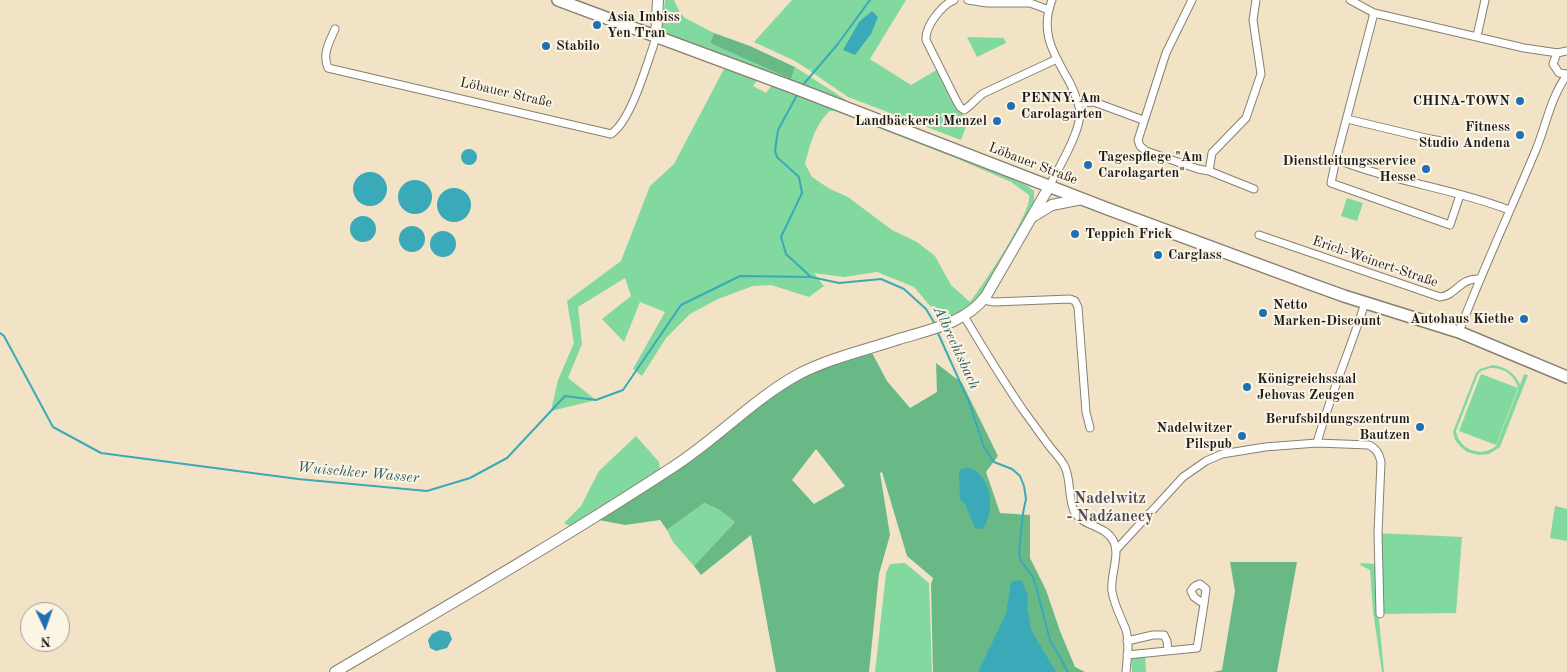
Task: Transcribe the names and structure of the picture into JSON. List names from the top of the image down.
{
  "streets": {
    "main road": ["Löbauer Straße"],
    "street": ["Erich-Weinert-Straße"]
  },
  "districts": ["Nadelwitz - Nadźanecy"],
  "water": ["Albrechtsbach", "Wuischker Wasser"],
  "places": [
    "Asia Imbiss Yen Tran",
    "Stabilo",
    "CHINA-TOWN",
    "PENNY. Am Carolagarten",
    "Landbäckerei Menzel",
    "Fitness Studio Andena",
    "Tagespflege \"Am Carolagarten\"",
    "Dienstleitungsservice Hesse",
    "Teppich Frick",
    "Carglass",
    "Netto Marken-Discount",
    "Autohaus Kiethe",
    "Königreichssaal Jehovas Zeugen",
    "Berufsbildungszentrum Bautzen",
    "Nadelwitzer Pilspub"
  ],
  "north": "bottom"
}
